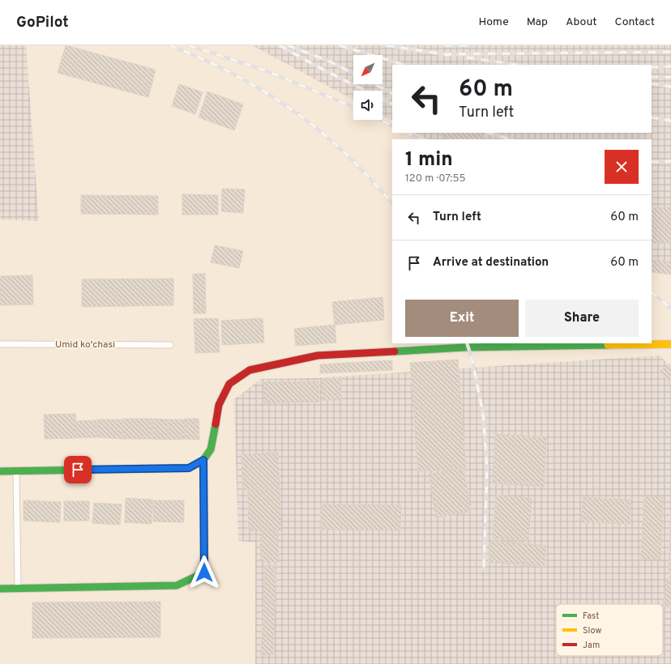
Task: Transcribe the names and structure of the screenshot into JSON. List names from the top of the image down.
{
  "streets": {
    "lane": ["Umid ko'chasi"]
  },
  "legend": ["Fast", "Slow", "Jam"],
  "north": "bottom left",
  "page": {
    "header": "GoPilot",
    "nav": [
      "Home",
      "Map",
      "About",
      "Contact"
    ],
    "turn": ["60 m", "Turn left"],
    "heading": ["1 min", "120 m · 07:55"],
    "list": [
      {
        "name": "Turn left",
        "value": "60 m"
      },
      {
        "name": "Arrive at destination",
        "value": "60 m"
      }
    ],
    "buttons": ["Exit", "Share"]
  }
}
